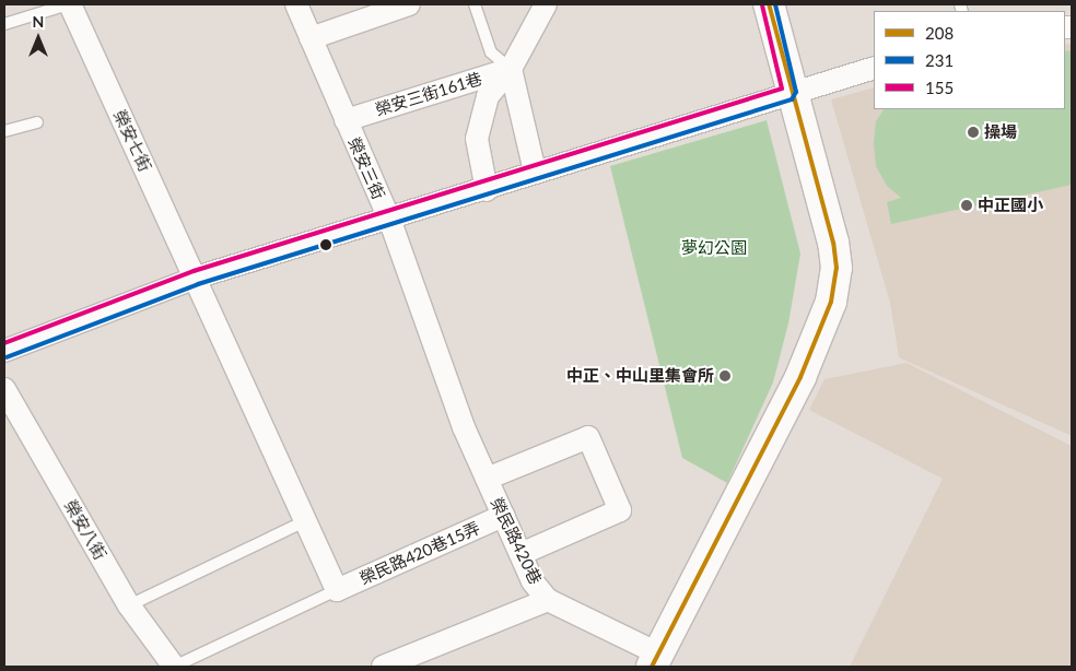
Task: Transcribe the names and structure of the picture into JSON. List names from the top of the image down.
{
  "streets": {
    "street": [
      "榮安三街161巷",
      "榮安七街",
      "榮安三街",
      "榮安八街",
      "榮民路420巷",
      "榮民路420巷15弄"
    ]
  },
  "crossings": [
    ["榮安三街161巷", "榮安三街"],
    ["榮安七街", "榮民路420巷15弄"],
    ["榮安三街", "榮民路420巷"],
    ["榮民路420巷", "榮民路420巷15弄"]
  ],
  "parks": ["夢幻公園"],
  "places": ["操場", "中正國小", "中正、中山里集會所"],
  "lines": ["transit line 208", "transit line 231", "transit line 155"],
  "legend": ["208", "231", "155"],
  "north": "top"
}
